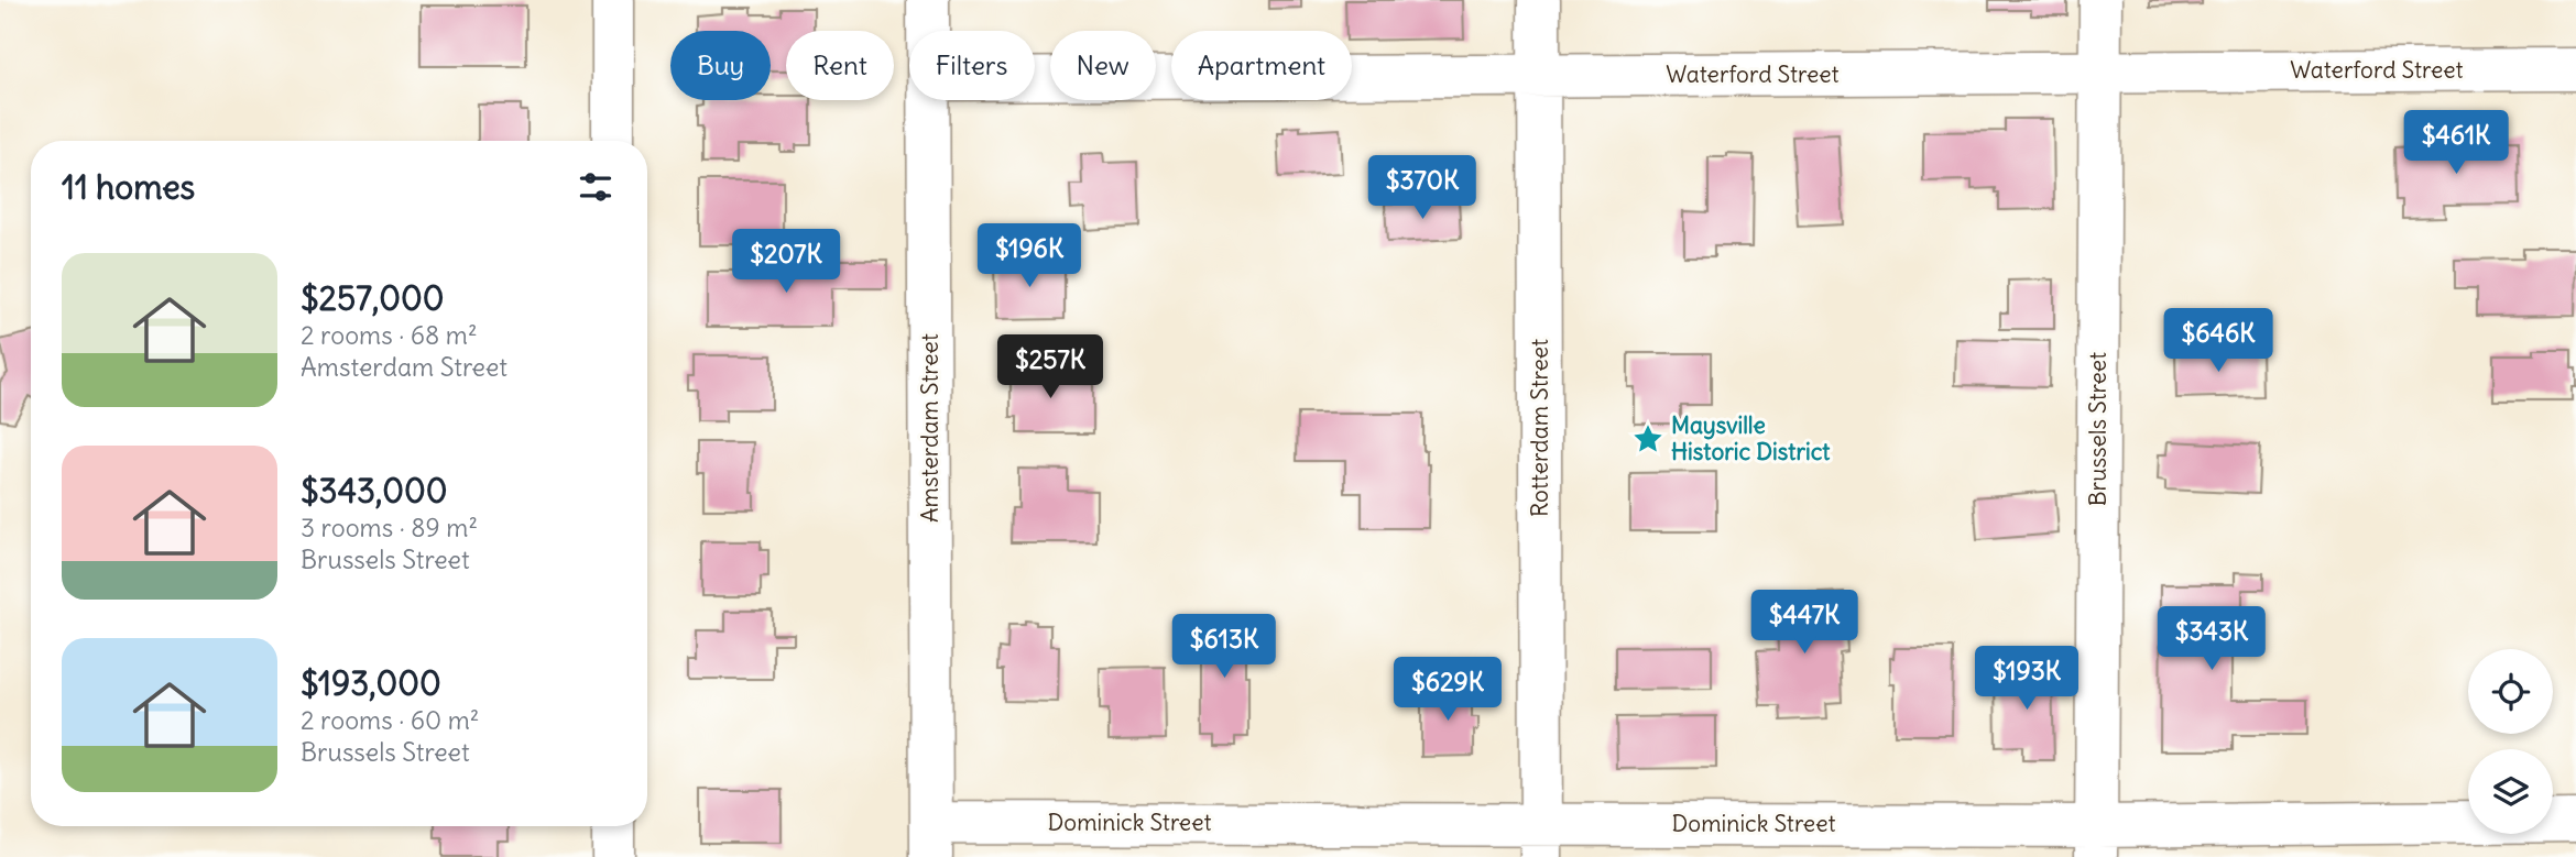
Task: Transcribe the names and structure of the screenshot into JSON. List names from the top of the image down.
{
  "streets": {
    "street": [
      "Waterford Street",
      "Amsterdam Street",
      "Rotterdam Street",
      "Brussels Street",
      "Dominick Street"
    ]
  },
  "crossings": [
    ["Waterford Street", "Rotterdam Street"],
    ["Waterford Street", "Brussels Street"],
    ["Amsterdam Street", "Dominick Street"],
    ["Rotterdam Street", "Dominick Street"],
    ["Brussels Street", "Dominick Street"]
  ],
  "places": {
    "place": ["Maysville Historic District"]
  },
  "page": {
    "chip": [
      "Buy",
      "Rent",
      "Filters",
      "New",
      "Apartment"
    ],
    "price": [
      "$461K",
      "$370K",
      "$196K",
      "$207K",
      "$646K",
      "$257K",
      "$447K",
      "$343K",
      "$613K",
      "$193K",
      "$629K"
    ],
    "heading": "11 homes",
    "list": [
      {
        "name": "$257,000",
        "note": "2 rooms · 68 m² · Amsterdam Street"
      },
      {
        "name": "$343,000",
        "note": "3 rooms · 89 m² · Brussels Street"
      },
      {
        "name": "$193,000",
        "note": "2 rooms · 60 m² · Brussels Street"
      }
    ]
  }
}
